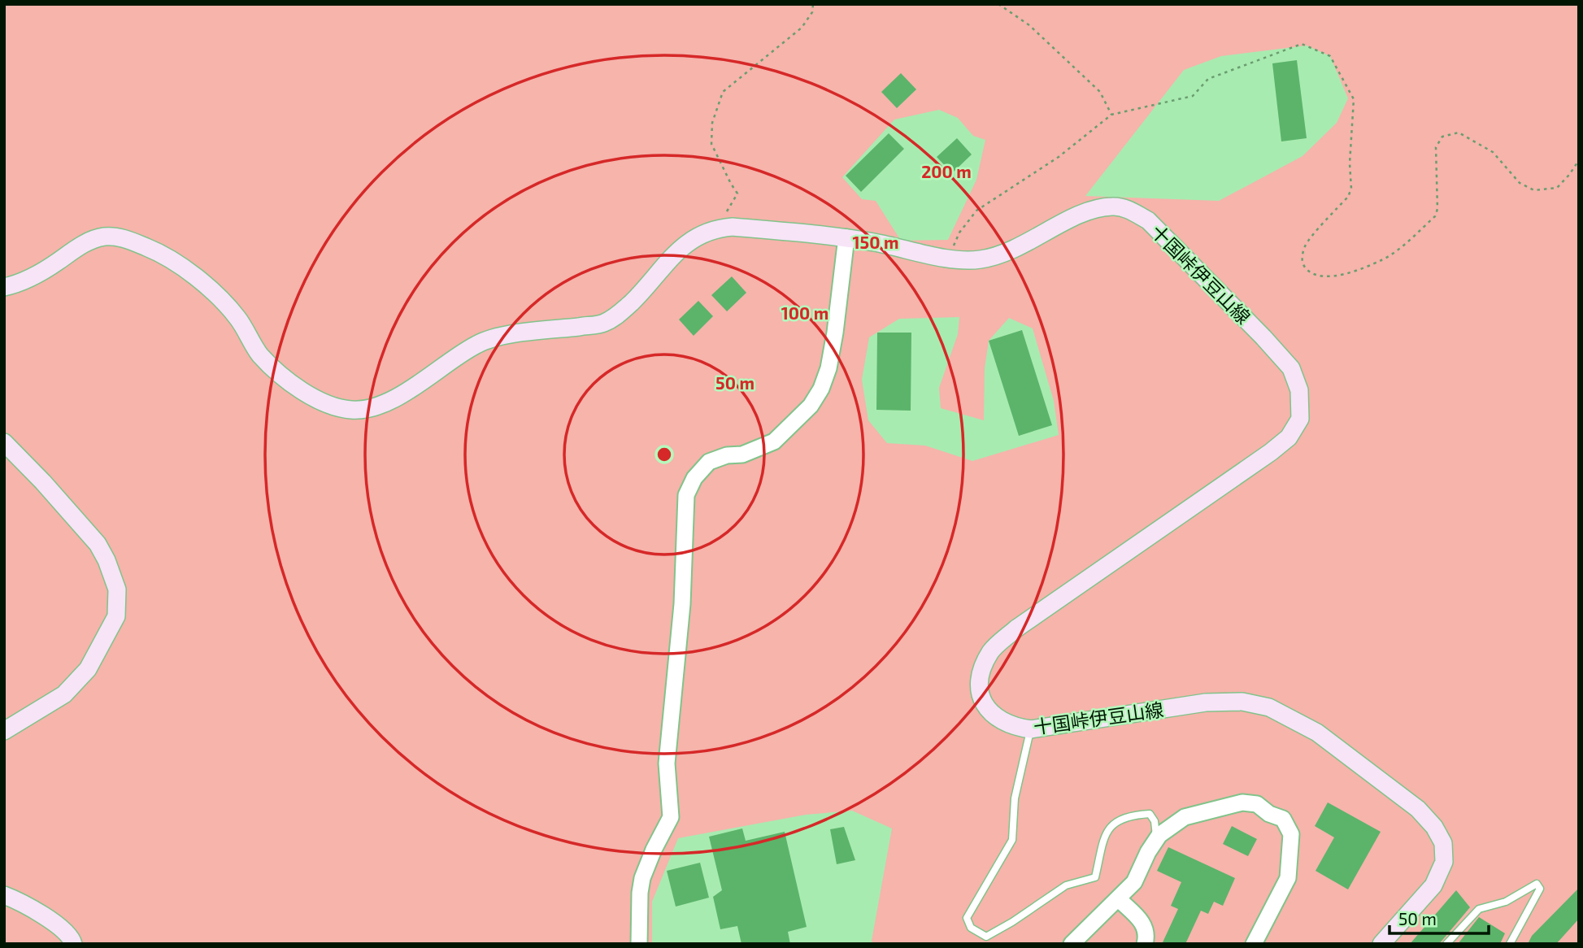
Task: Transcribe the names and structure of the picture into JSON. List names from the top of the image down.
{
  "streets": {
    "main road": ["十国峠伊豆山線"]
  },
  "scale_bar": "50 m",
  "rings": [
    "200 m",
    "150 m",
    "100 m",
    "50 m"
  ]
}
